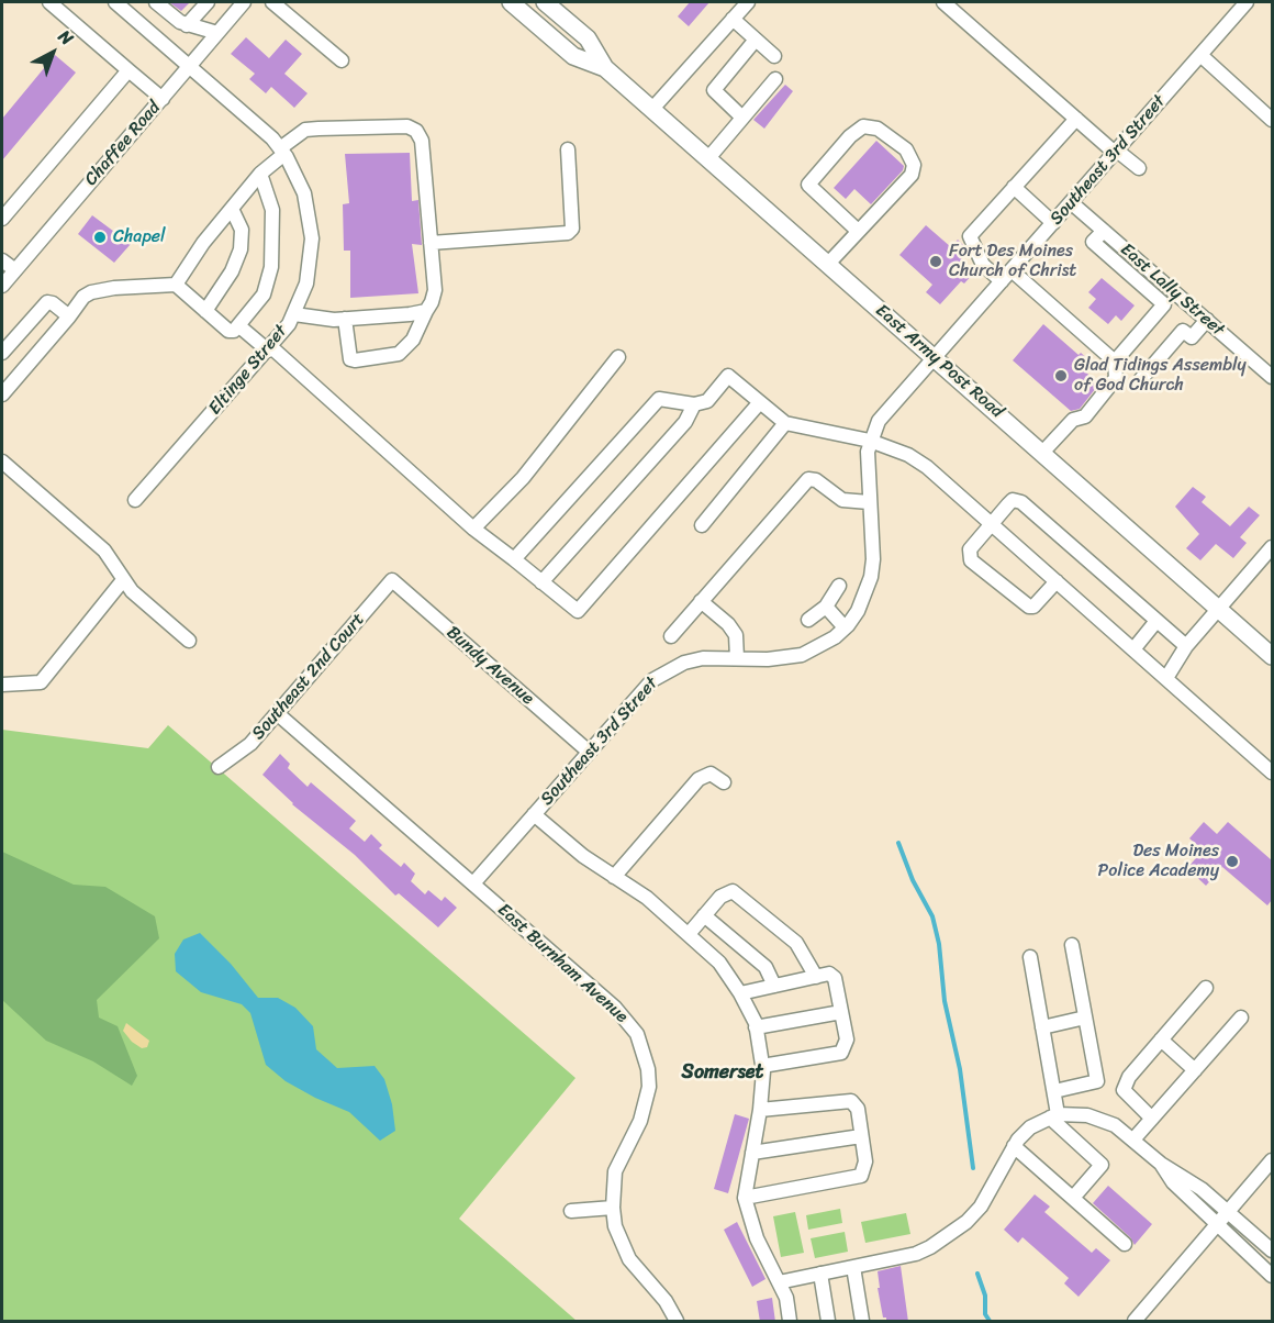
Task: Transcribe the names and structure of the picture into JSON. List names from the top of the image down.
{
  "streets": {
    "main road": ["East Army Post Road"],
    "street": [
      "Chaffee Road",
      "Southeast 3rd Street",
      "East Lally Street",
      "Eltinge Street",
      "Bundy Avenue",
      "Southeast 2nd Court",
      "East Burnham Avenue"
    ]
  },
  "crossings": [
    ["Chaffee Road", "Eltinge Street"],
    ["Southeast 3rd Street", "East Lally Street"],
    ["Southeast 3rd Street", "East Army Post Road"],
    ["Southeast 3rd Street", "Bundy Avenue"],
    ["Southeast 3rd Street", "East Burnham Avenue"],
    ["Bundy Avenue", "Southeast 2nd Court"],
    ["Southeast 2nd Court", "East Burnham Avenue"]
  ],
  "districts": ["Somerset"],
  "places": [
    "Chapel",
    "Fort Des Moines Church of Christ",
    "Glad Tidings Assembly of God Church",
    "Des Moines Police Academy"
  ],
  "north": "top right"
}
